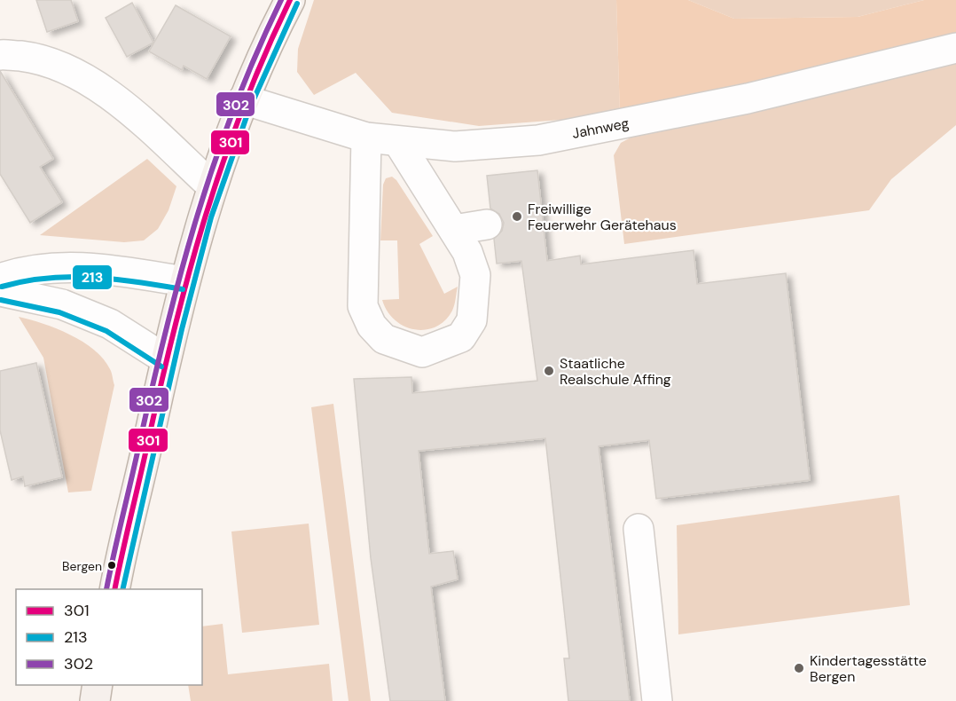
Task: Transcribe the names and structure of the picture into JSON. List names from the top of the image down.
{
  "streets": {
    "street": ["Jahnweg"]
  },
  "places": [
    "Freiwillige Feuerwehr Gerätehaus",
    "Staatliche Realschule Affing",
    "Bergen",
    "Kindertagesstätte Bergen"
  ],
  "lines": ["transit line 301", "transit line 302", "transit line 213"],
  "legend": ["301", "213", "302"]
}
